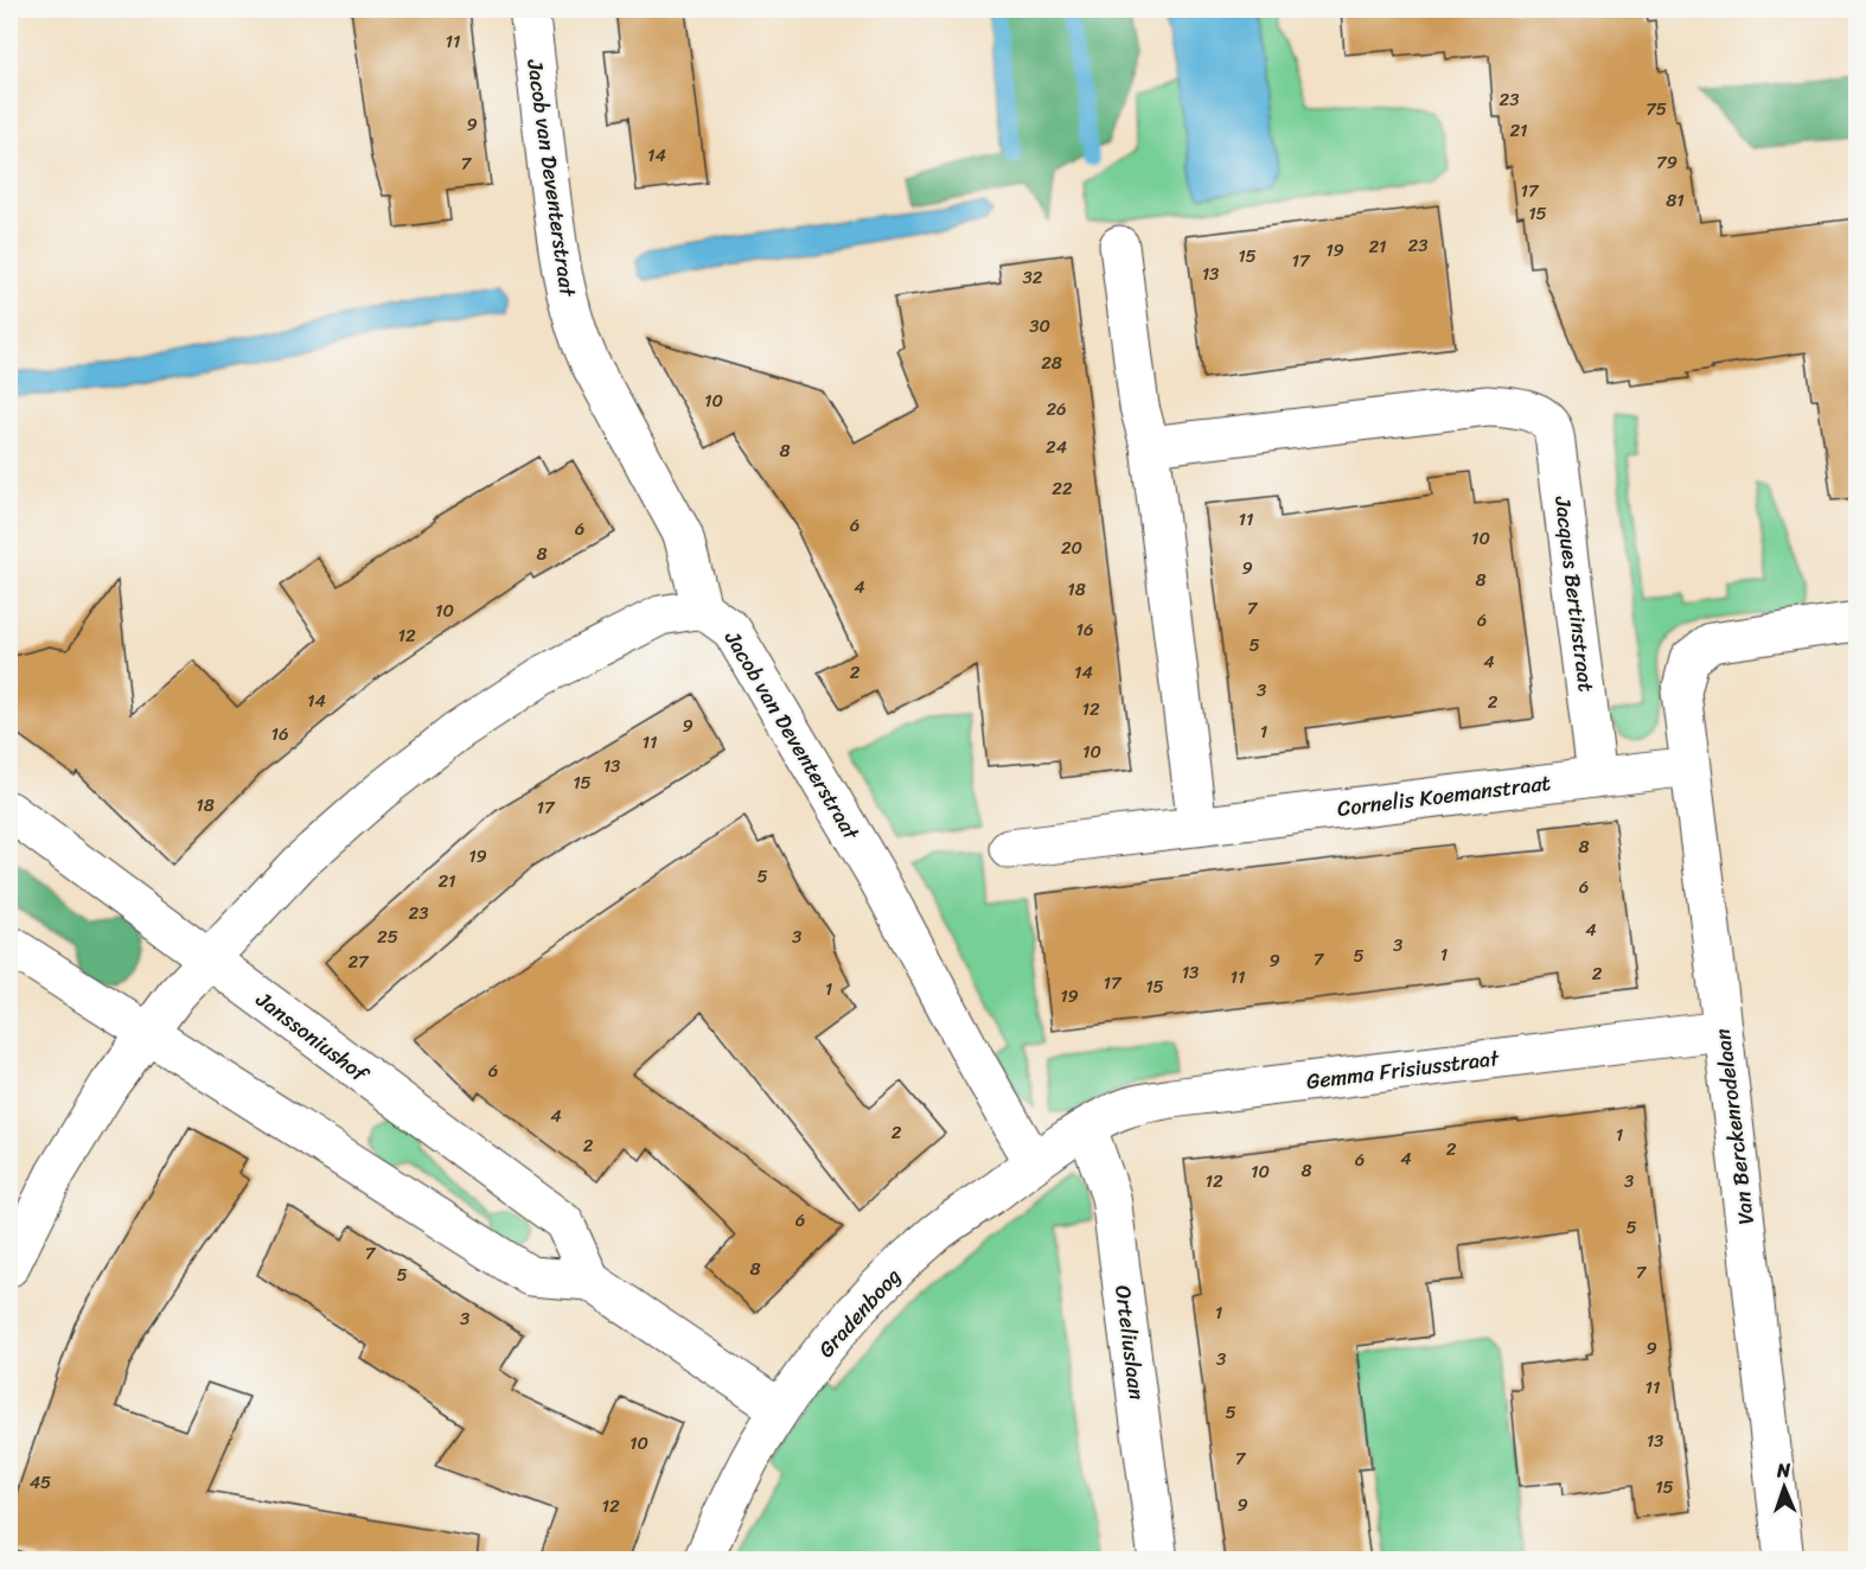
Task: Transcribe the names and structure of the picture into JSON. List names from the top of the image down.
{
  "streets": {
    "street": [
      "Jacob van Deventerstraat",
      "Jacques Bertinstraat",
      "Cornelis Koemanstraat",
      "Janssoniushof",
      "Gemma Frisiusstraat",
      "Van Berckenrodelaan",
      "Gradenboog",
      "Orteliuslaan"
    ]
  },
  "crossings": [
    ["Jacob van Deventerstraat", "Gradenboog"],
    ["Jacques Bertinstraat", "Cornelis Koemanstraat"],
    ["Cornelis Koemanstraat", "Van Berckenrodelaan"],
    ["Gemma Frisiusstraat", "Van Berckenrodelaan"],
    ["Gemma Frisiusstraat", "Gradenboog"],
    ["Gemma Frisiusstraat", "Orteliuslaan"],
    ["Gradenboog", "Orteliuslaan"]
  ],
  "house_numbers": [
    "11",
    "23",
    "75",
    "9",
    "21",
    "14",
    "79",
    "7",
    "17",
    "81",
    "15",
    "23",
    "21",
    "19",
    "15",
    "17",
    "13",
    "32",
    "30",
    "28",
    "10",
    "26",
    "24",
    "8",
    "22",
    "11",
    "6",
    "6",
    "10",
    "20",
    "8",
    "9",
    "8",
    "4",
    "18",
    "7",
    "10",
    "6",
    "16",
    "12",
    "5",
    "4",
    "2",
    "14",
    "3",
    "14",
    "2",
    "12",
    "9",
    "1",
    "16",
    "11",
    "10",
    "13",
    "15",
    "18",
    "17",
    "8",
    "19",
    "5",
    "21",
    "6",
    "23",
    "4",
    "25",
    "3",
    "3",
    "1",
    "5",
    "7",
    "9",
    "27",
    "13",
    "2",
    "11",
    "17",
    "15",
    "1",
    "19",
    "6",
    "4",
    "2",
    "1",
    "2",
    "2",
    "4",
    "6",
    "8",
    "10",
    "12",
    "3",
    "6",
    "5",
    "7",
    "8",
    "7",
    "5",
    "1",
    "3",
    "9",
    "3",
    "11",
    "5",
    "13",
    "10",
    "7",
    "45",
    "15",
    "9",
    "12"
  ],
  "north": "top"
}
